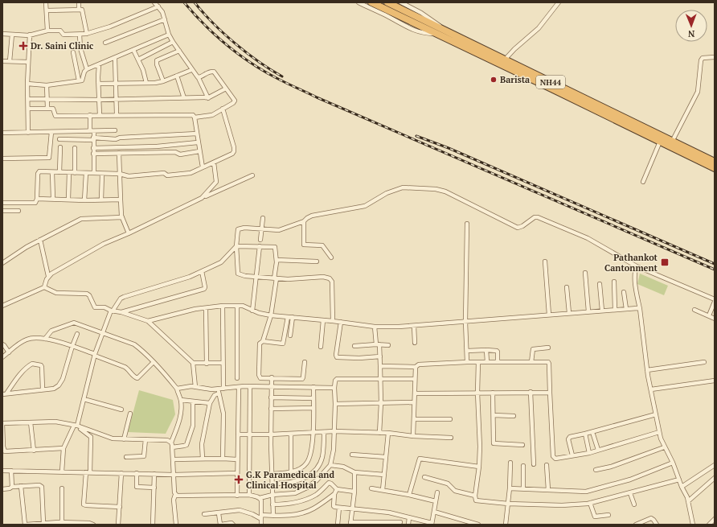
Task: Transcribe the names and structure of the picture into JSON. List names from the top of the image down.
{
  "streets": {
    "highway": ["NH44"]
  },
  "places": {
    "health": ["Dr. Saini Clinic", "G.K Paramedical and Clinical Hospital"],
    "other": ["Barista"],
    "transit": ["Pathankot Cantonment"]
  },
  "north": "bottom"
}
